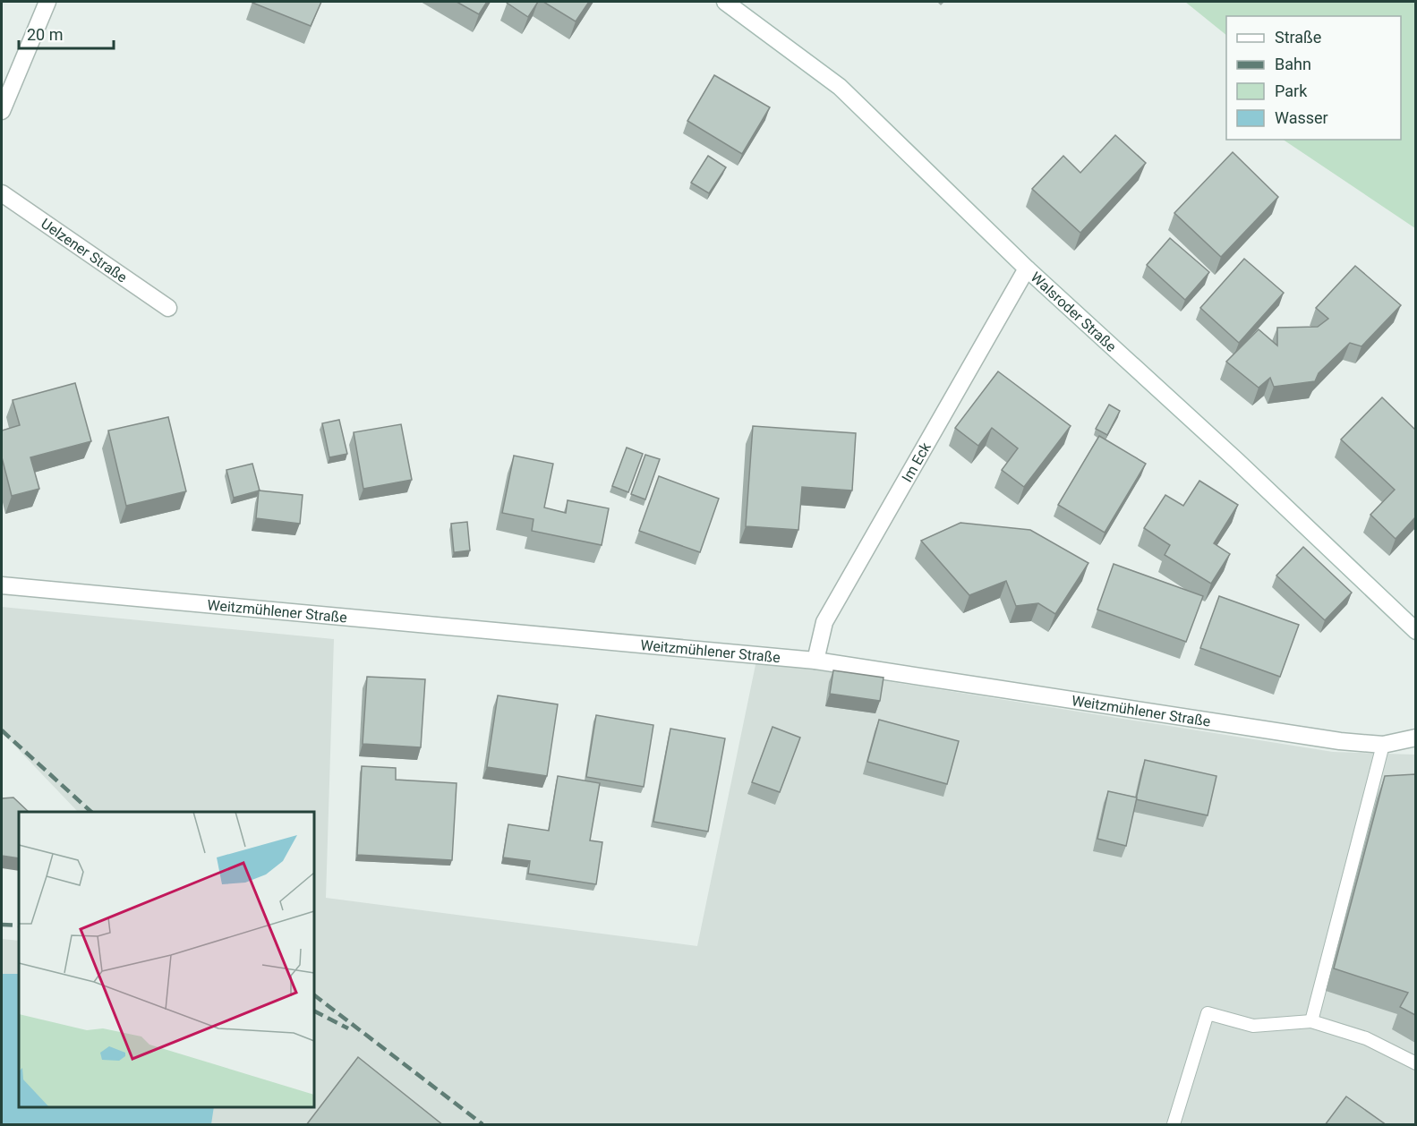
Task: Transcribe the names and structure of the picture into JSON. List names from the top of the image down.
{
  "streets": {
    "street": [
      "Uelzener Straße",
      "Walsroder Straße",
      "Im Eck",
      "Weitzmühlener Straße"
    ]
  },
  "crossings": [
    ["Walsroder Straße", "Im Eck"],
    ["Im Eck", "Weitzmühlener Straße"]
  ],
  "legend": [
    "Straße",
    "Bahn",
    "Park",
    "Wasser"
  ],
  "scale_bar": "20 m"
}
